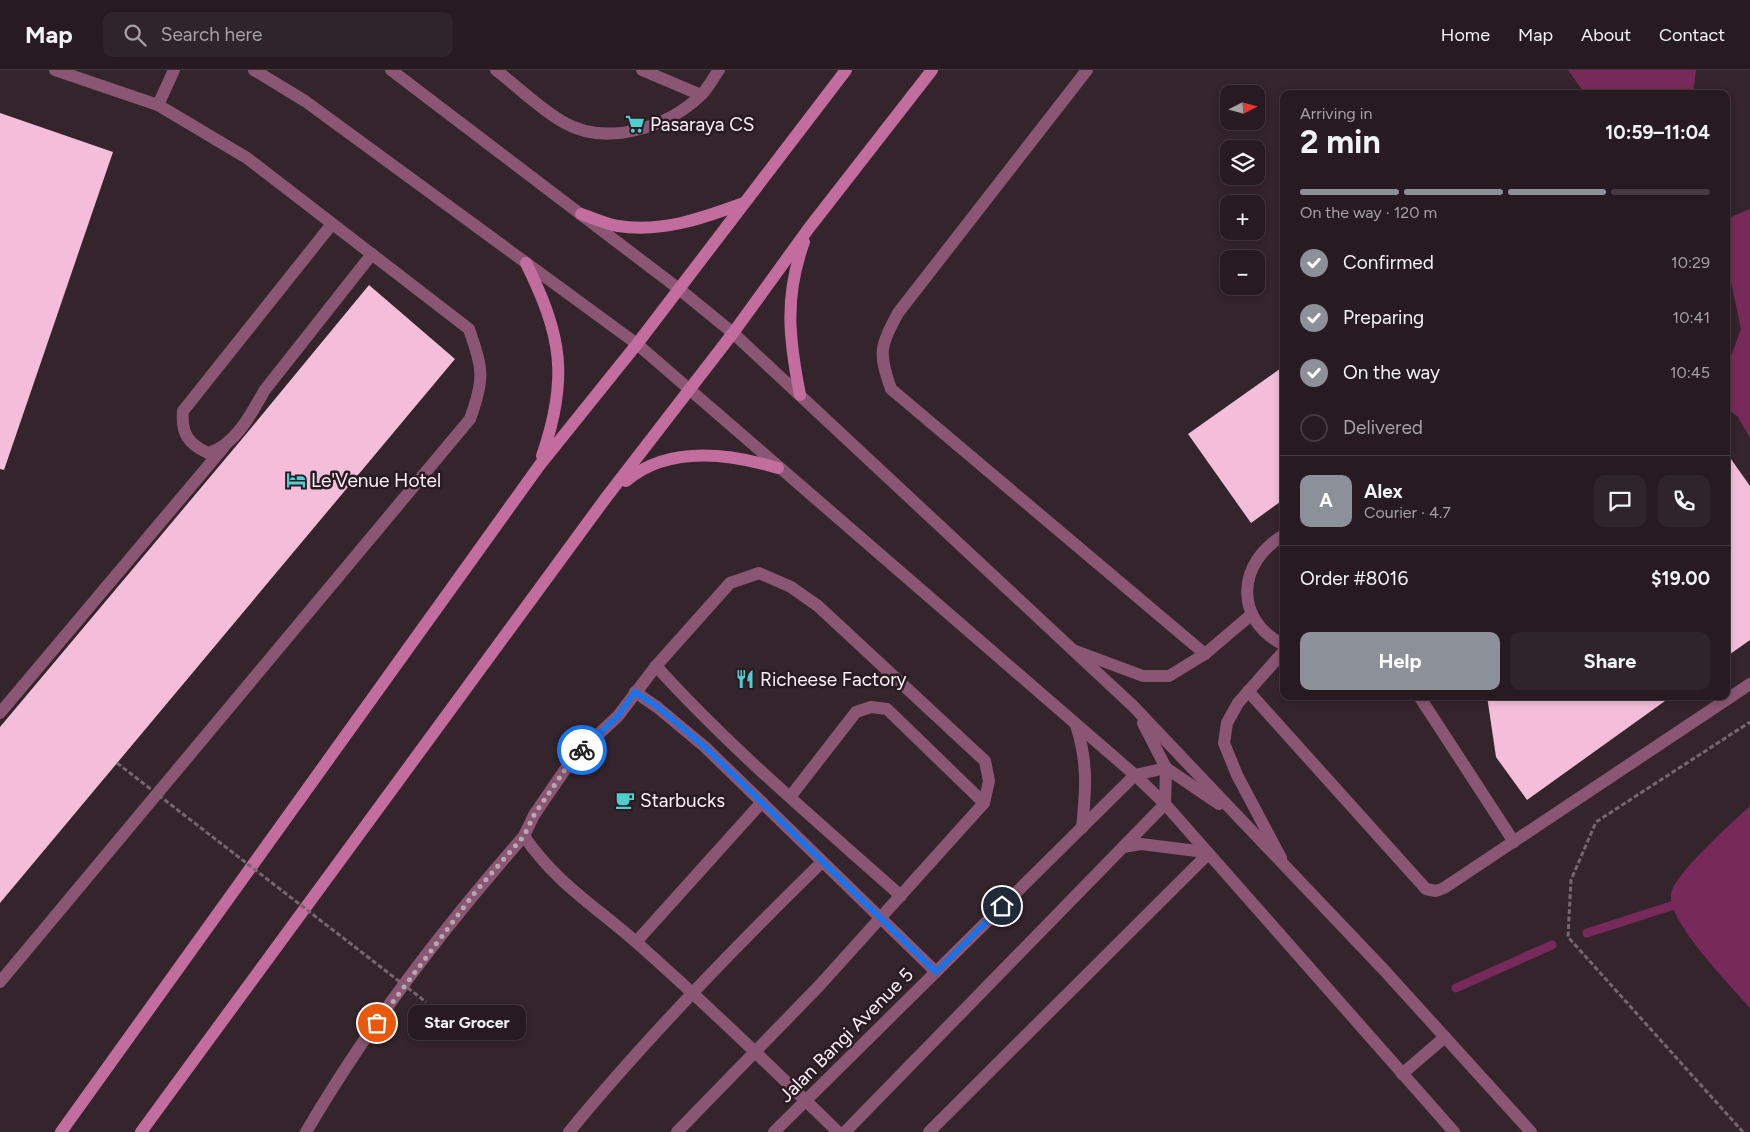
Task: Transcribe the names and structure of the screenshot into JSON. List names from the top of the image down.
{
  "streets": {
    "street": ["Jalan Bangi Avenue 5"]
  },
  "places": {
    "supermarket": ["Pasaraya CS"],
    "hotel": ["Le'Venue Hotel"],
    "restaurant": ["Richeese Factory"],
    "cafe": ["Starbucks"],
    "other": ["Star Grocer"]
  },
  "north": "right",
  "page": {
    "header": "Map",
    "search": "Search here",
    "nav": [
      "Home",
      "Map",
      "About",
      "Contact"
    ],
    "map_buttons": ["+", "−"],
    "heading": ["2 min", "Arriving in", "10:59–11:04"],
    "panel": [
      "Alex",
      "Courier · 4.7",
      "Order #8016",
      "$19.00"
    ],
    "bar": "On the way · 120 m",
    "list": [
      ["Confirmed", "10:29"],
      ["Preparing", "10:41"],
      ["On the way", "10:45"],
      "Delivered"
    ],
    "round": "A",
    "buttons": ["Help", "Share"],
    "bubble": "Star Grocer"
  }
}
